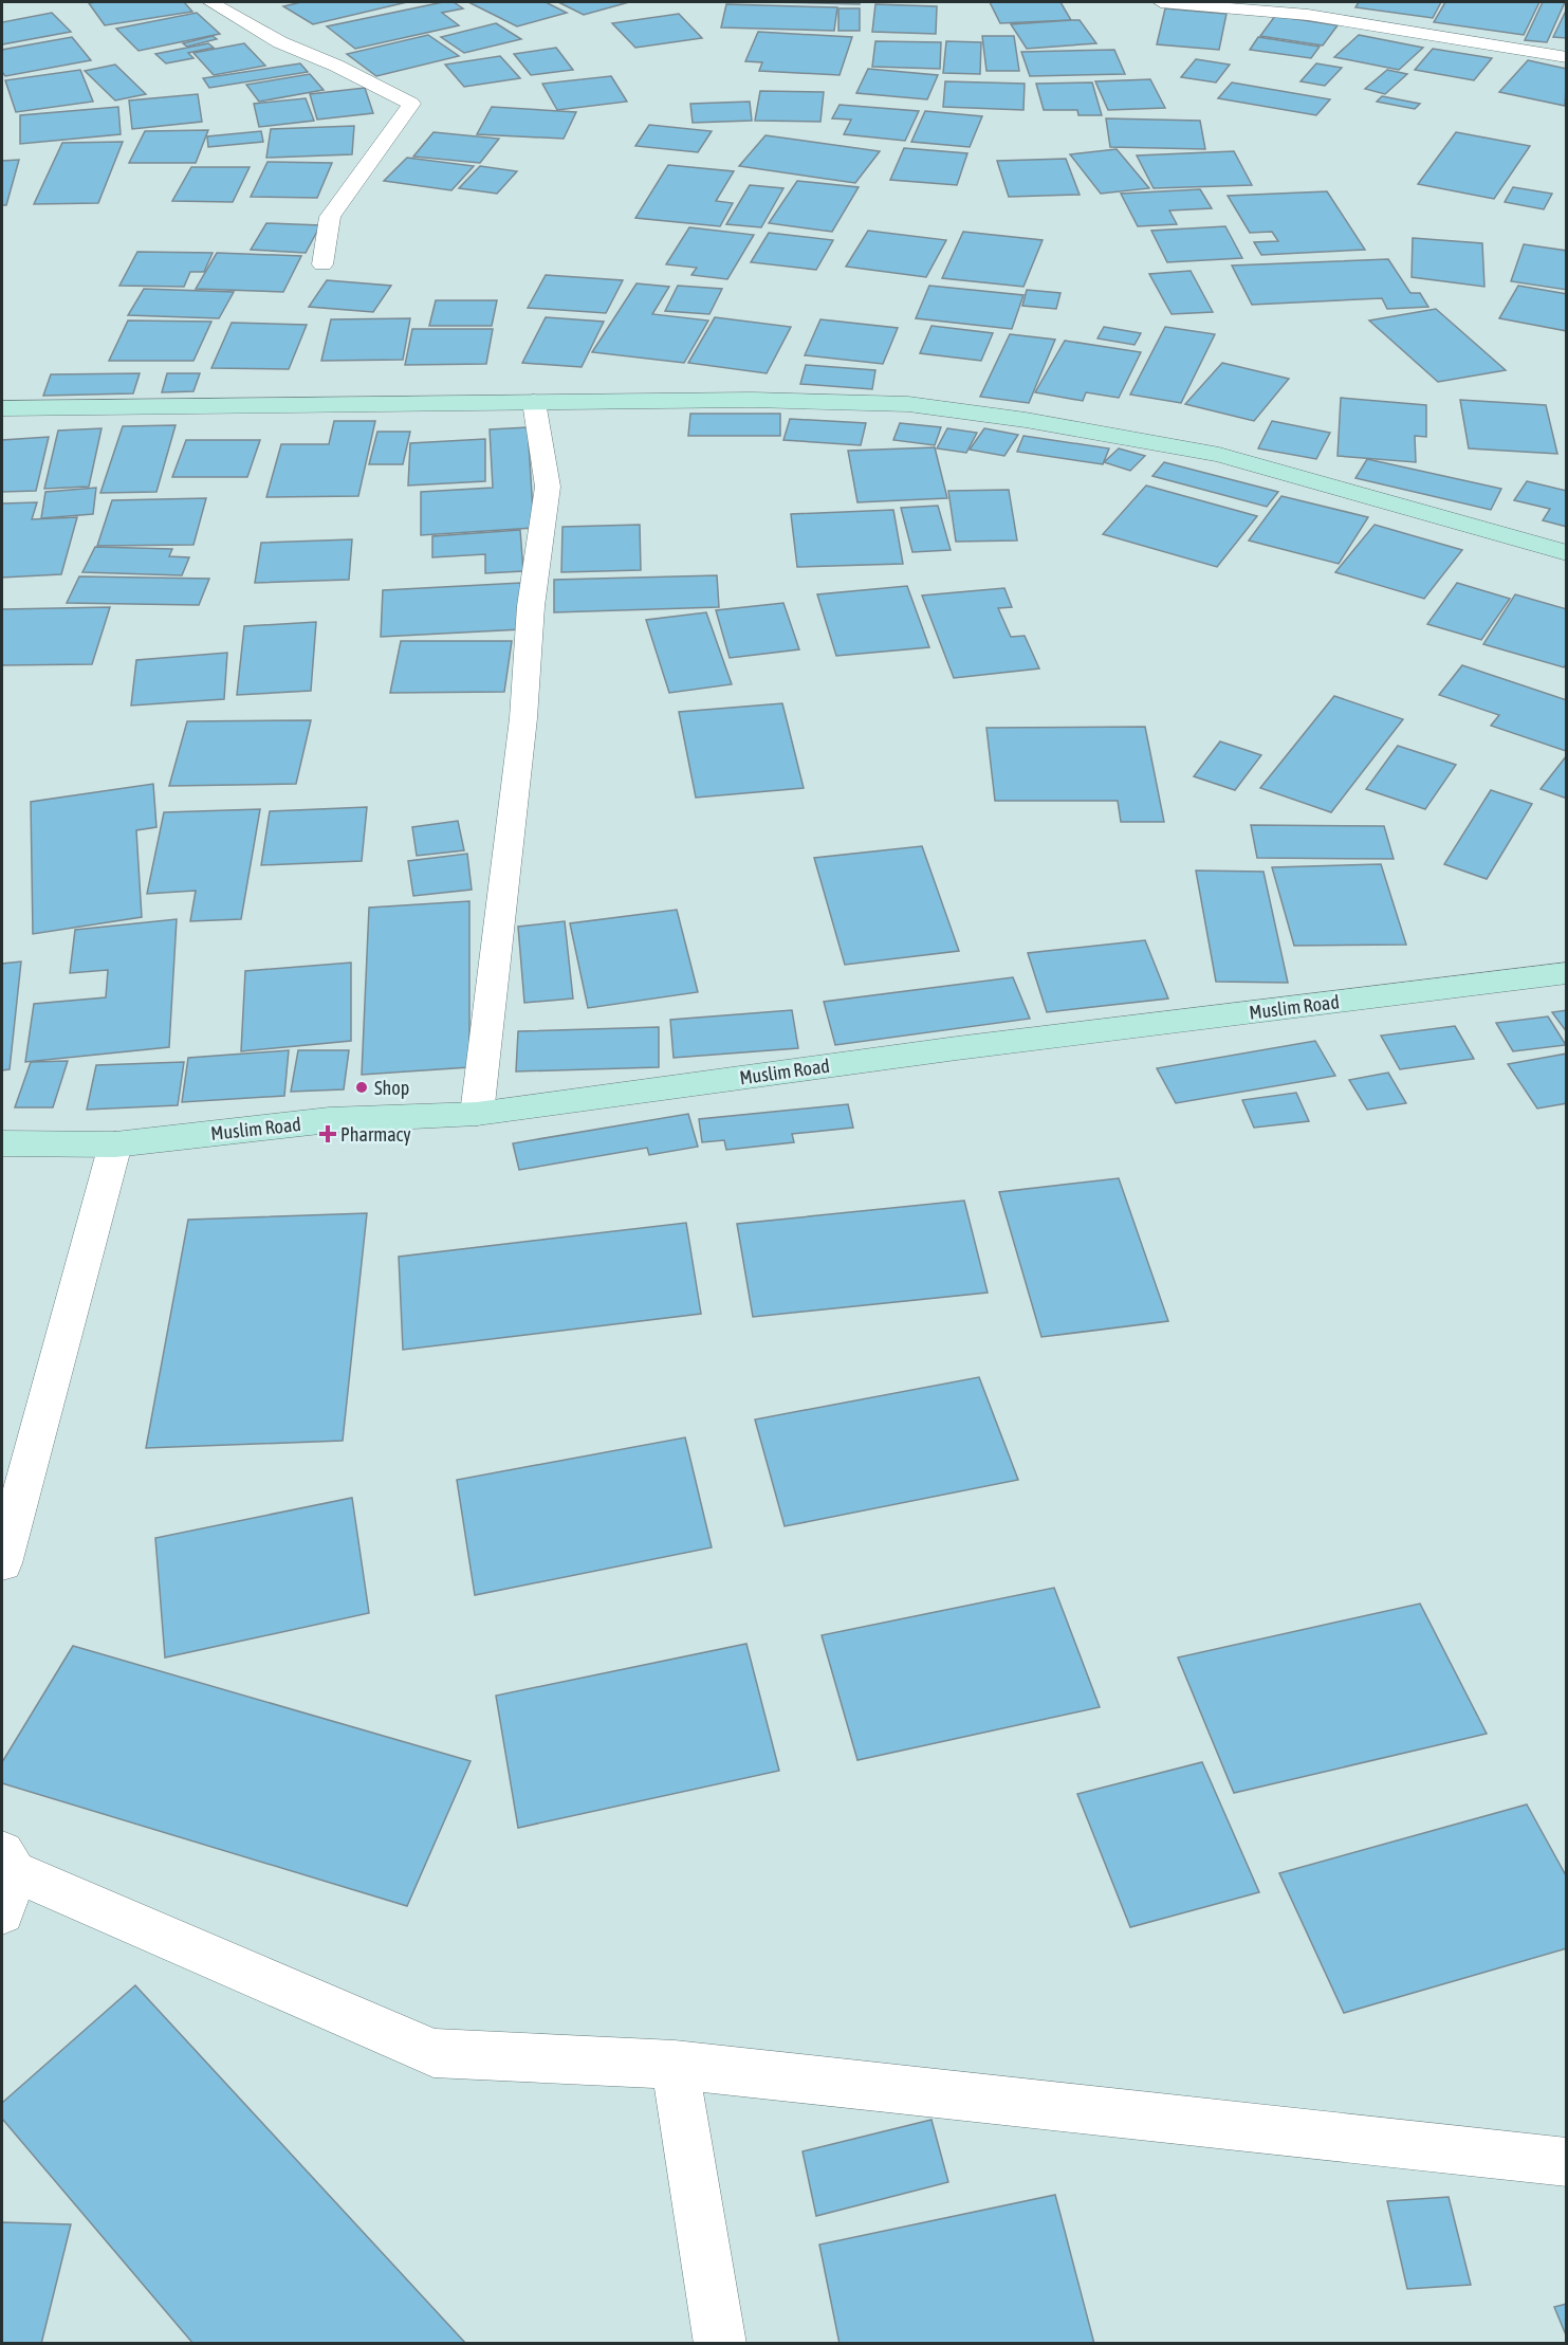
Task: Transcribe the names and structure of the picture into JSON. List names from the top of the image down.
{
  "streets": {
    "street": ["Muslim Road"]
  },
  "places": {
    "other": ["Shop"],
    "health": ["Pharmacy"]
  }
}
